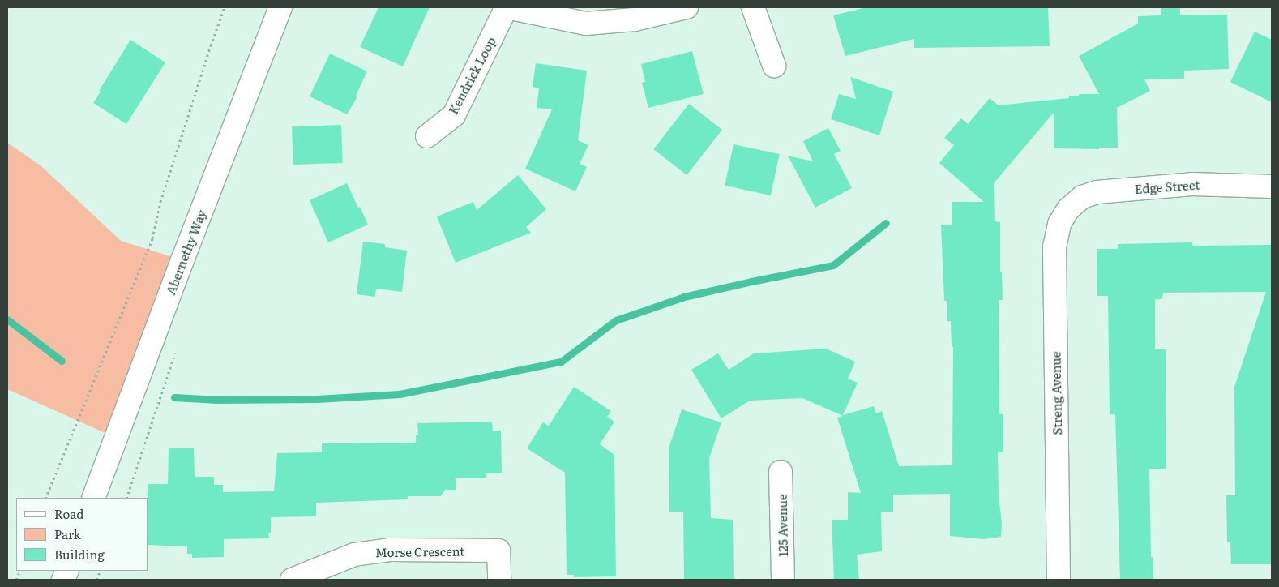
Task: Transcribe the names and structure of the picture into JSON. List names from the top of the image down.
{
  "streets": {
    "street": [
      "Kendrick Loop",
      "Edge Street",
      "Abernethy Way",
      "Streng Avenue",
      "125 Avenue",
      "Morse Crescent"
    ]
  },
  "crossings": [
    ["Edge Street", "Streng Avenue"]
  ],
  "legend": ["Road", "Park", "Building"]
}
